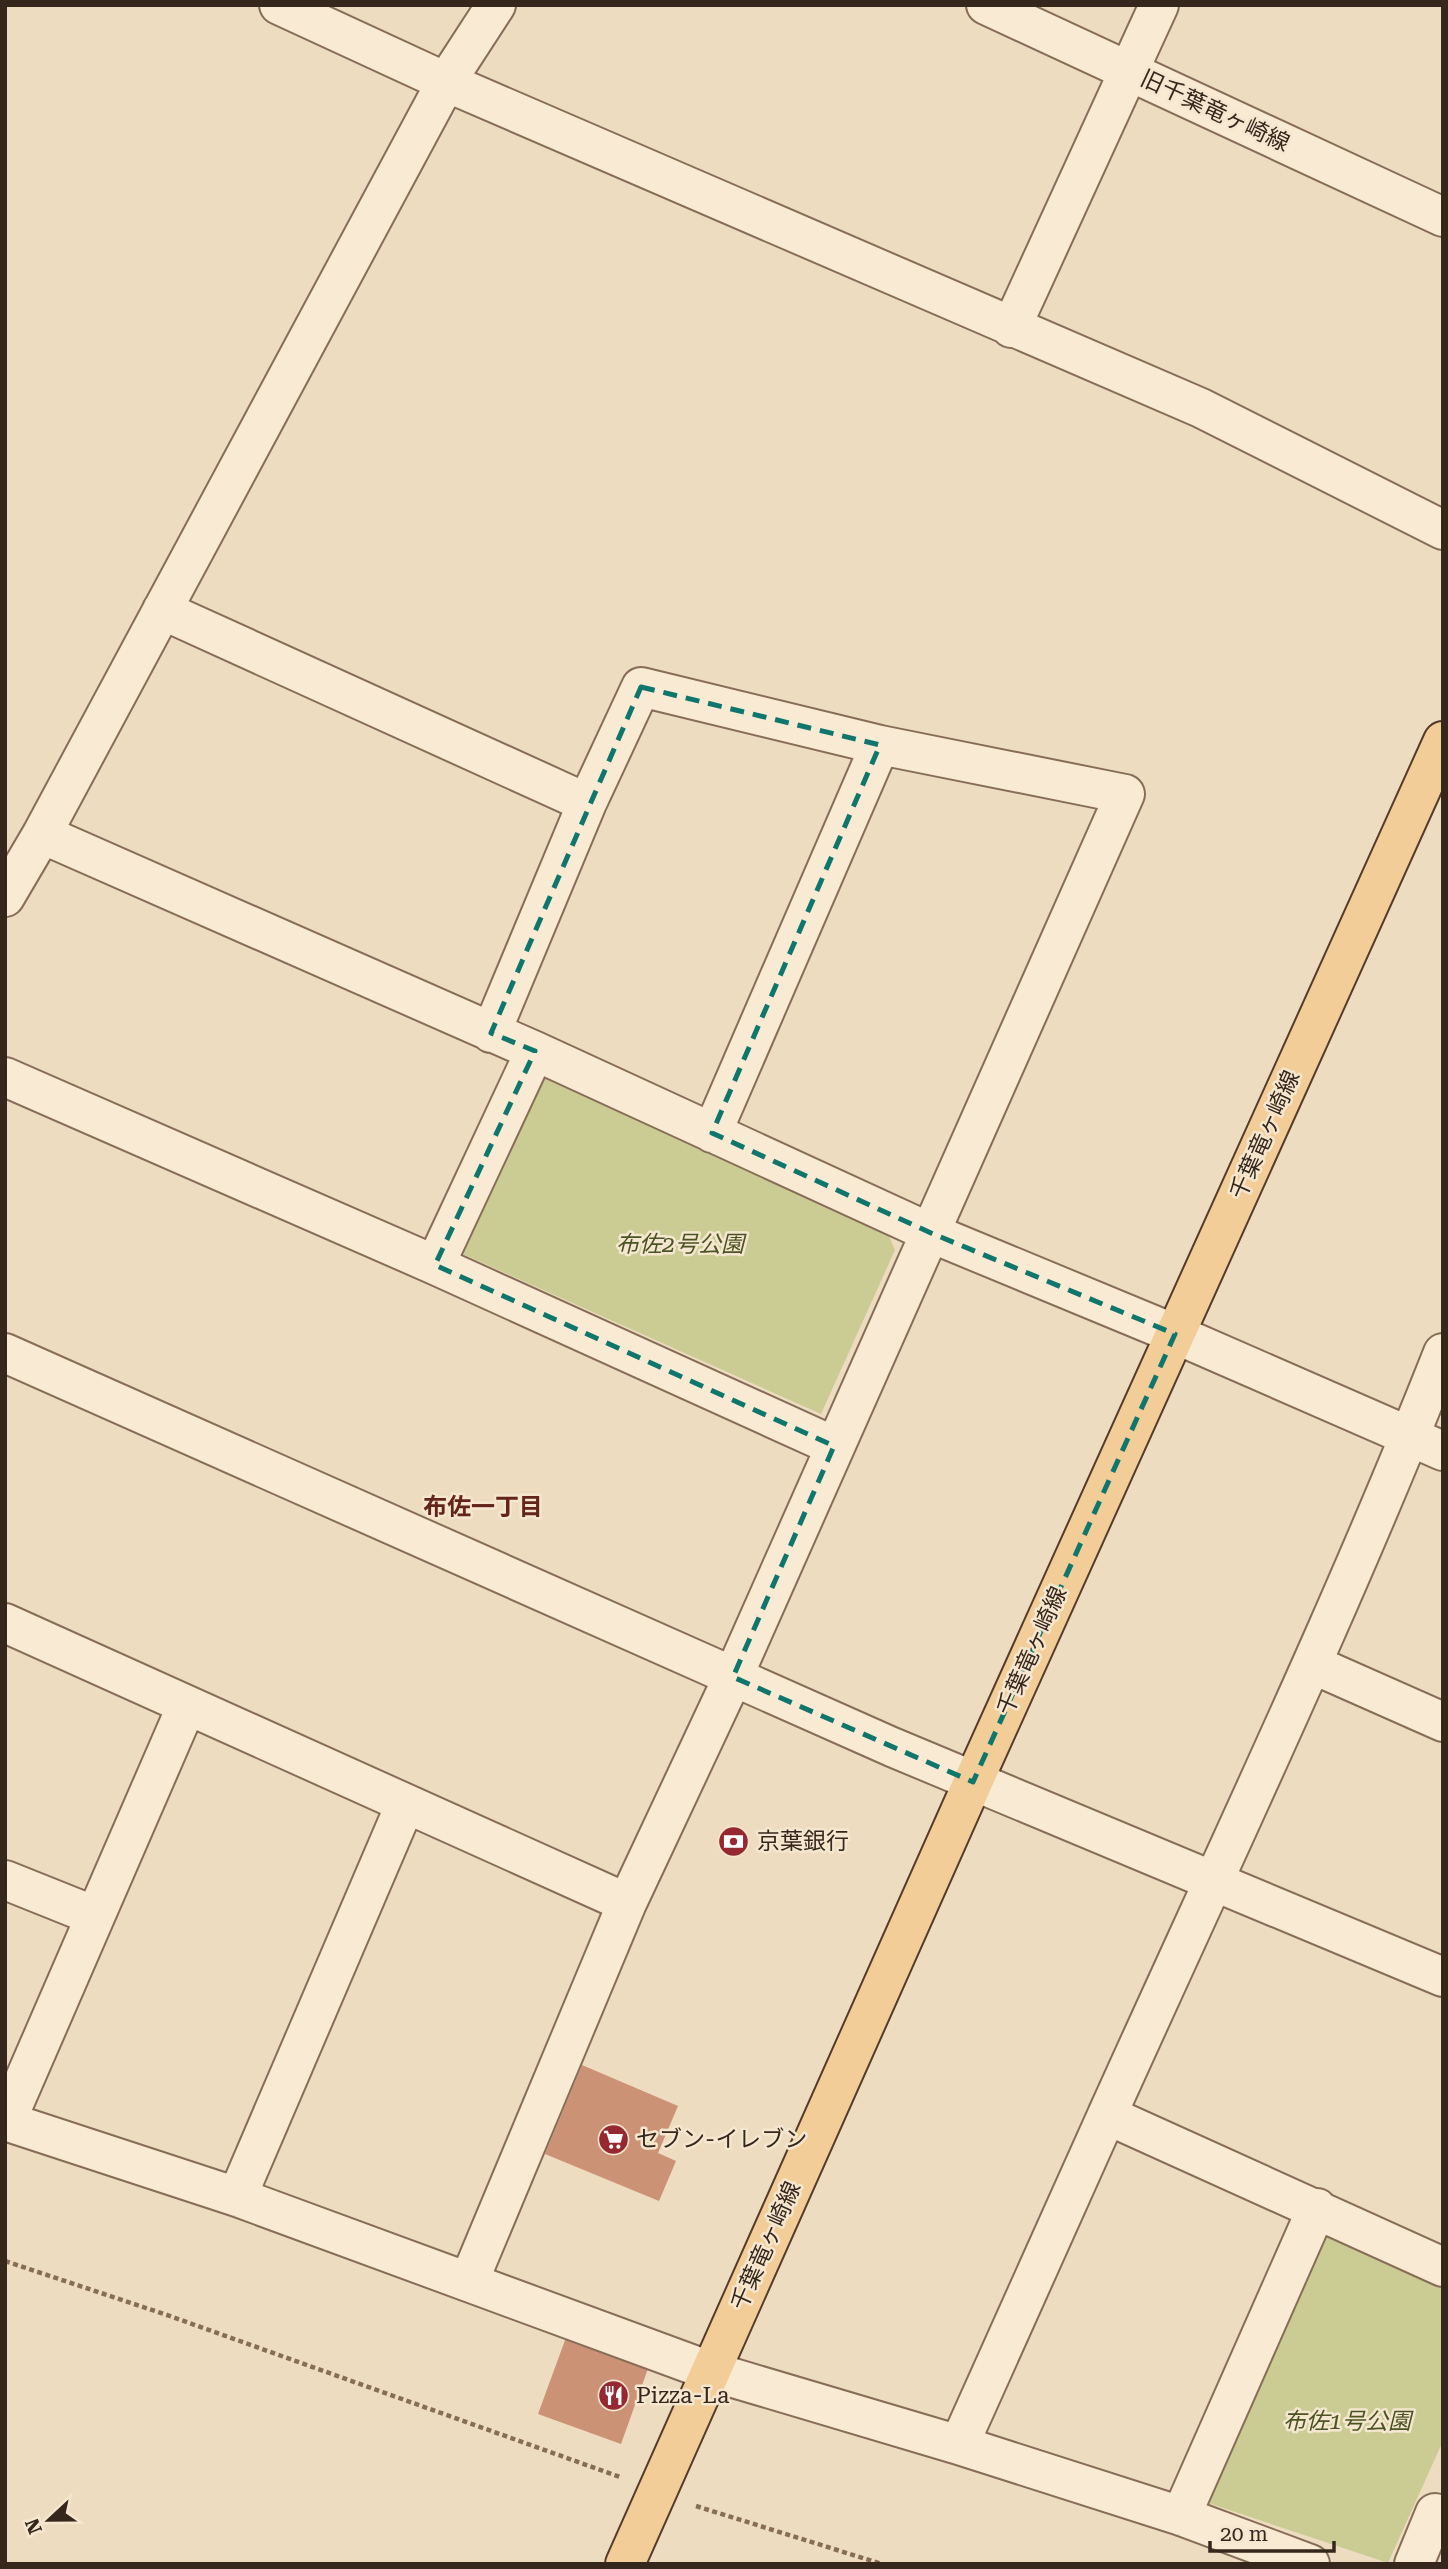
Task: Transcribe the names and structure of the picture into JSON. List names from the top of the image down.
{
  "streets": {
    "main road": ["千葉竜ヶ崎線"],
    "street": ["旧千葉竜ヶ崎線"]
  },
  "districts": ["布佐一丁目"],
  "parks": ["布佐2号公園", "布佐1号公園"],
  "places": {
    "bank": ["京葉銀行"],
    "supermarket": ["セブン-イレブン"],
    "restaurant": ["Pizza-La"]
  },
  "scale_bar": "20 m",
  "north": "left"
}
